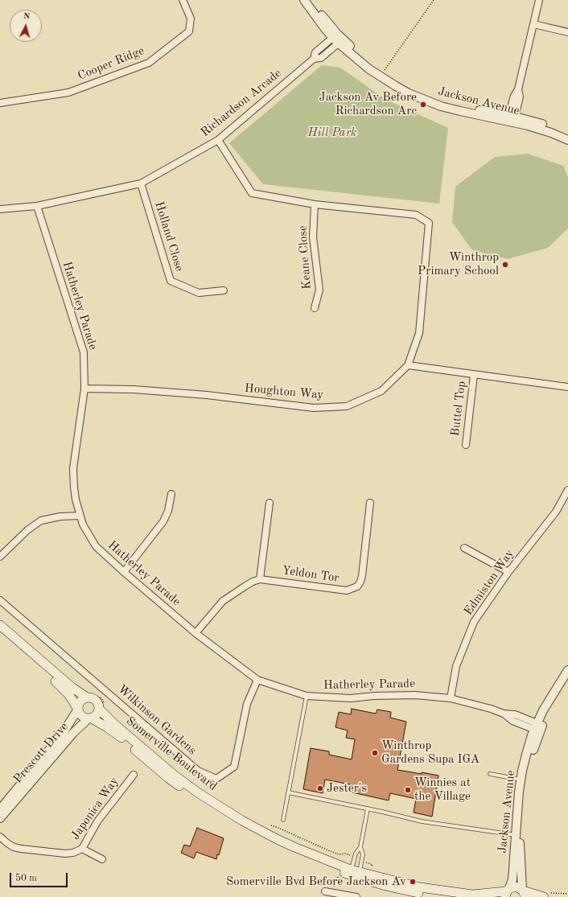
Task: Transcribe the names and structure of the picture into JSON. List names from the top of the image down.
{
  "streets": {
    "main road": ["Somerville Boulevard"],
    "street": [
      "Cooper Ridge",
      "Jackson Avenue",
      "Richardson Arcade",
      "Holland Close",
      "Keane Close",
      "Hatherley Parade",
      "Houghton Way",
      "Buttel Top",
      "Yeldon Tor",
      "Edmiston Way",
      "Wilkinson Gardens",
      "Prescott Drive",
      "Japonica Way"
    ]
  },
  "crossings": [
    ["Jackson Avenue", "Richardson Arcade"],
    ["Jackson Avenue", "Hatherley Parade"],
    ["Jackson Avenue", "Somerville Boulevard"],
    ["Richardson Arcade", "Holland Close"],
    ["Richardson Arcade", "Hatherley Parade"],
    ["Richardson Arcade", "Houghton Way"],
    ["Keane Close", "Houghton Way"],
    ["Hatherley Parade", "Houghton Way"],
    ["Hatherley Parade", "Edmiston Way"],
    ["Hatherley Parade", "Wilkinson Gardens"],
    ["Prescott Drive", "Somerville Boulevard"]
  ],
  "parks": ["Hill Park"],
  "places": [
    "Jackson Av Before Richardson Arc",
    "Winthrop Primary School",
    "Winthrop Gardens Supa IGA",
    "Jester's",
    "Winnies at the Village",
    "Somerville Bvd Before Jackson Av"
  ],
  "scale_bar": "50 m",
  "north": "top"
}
